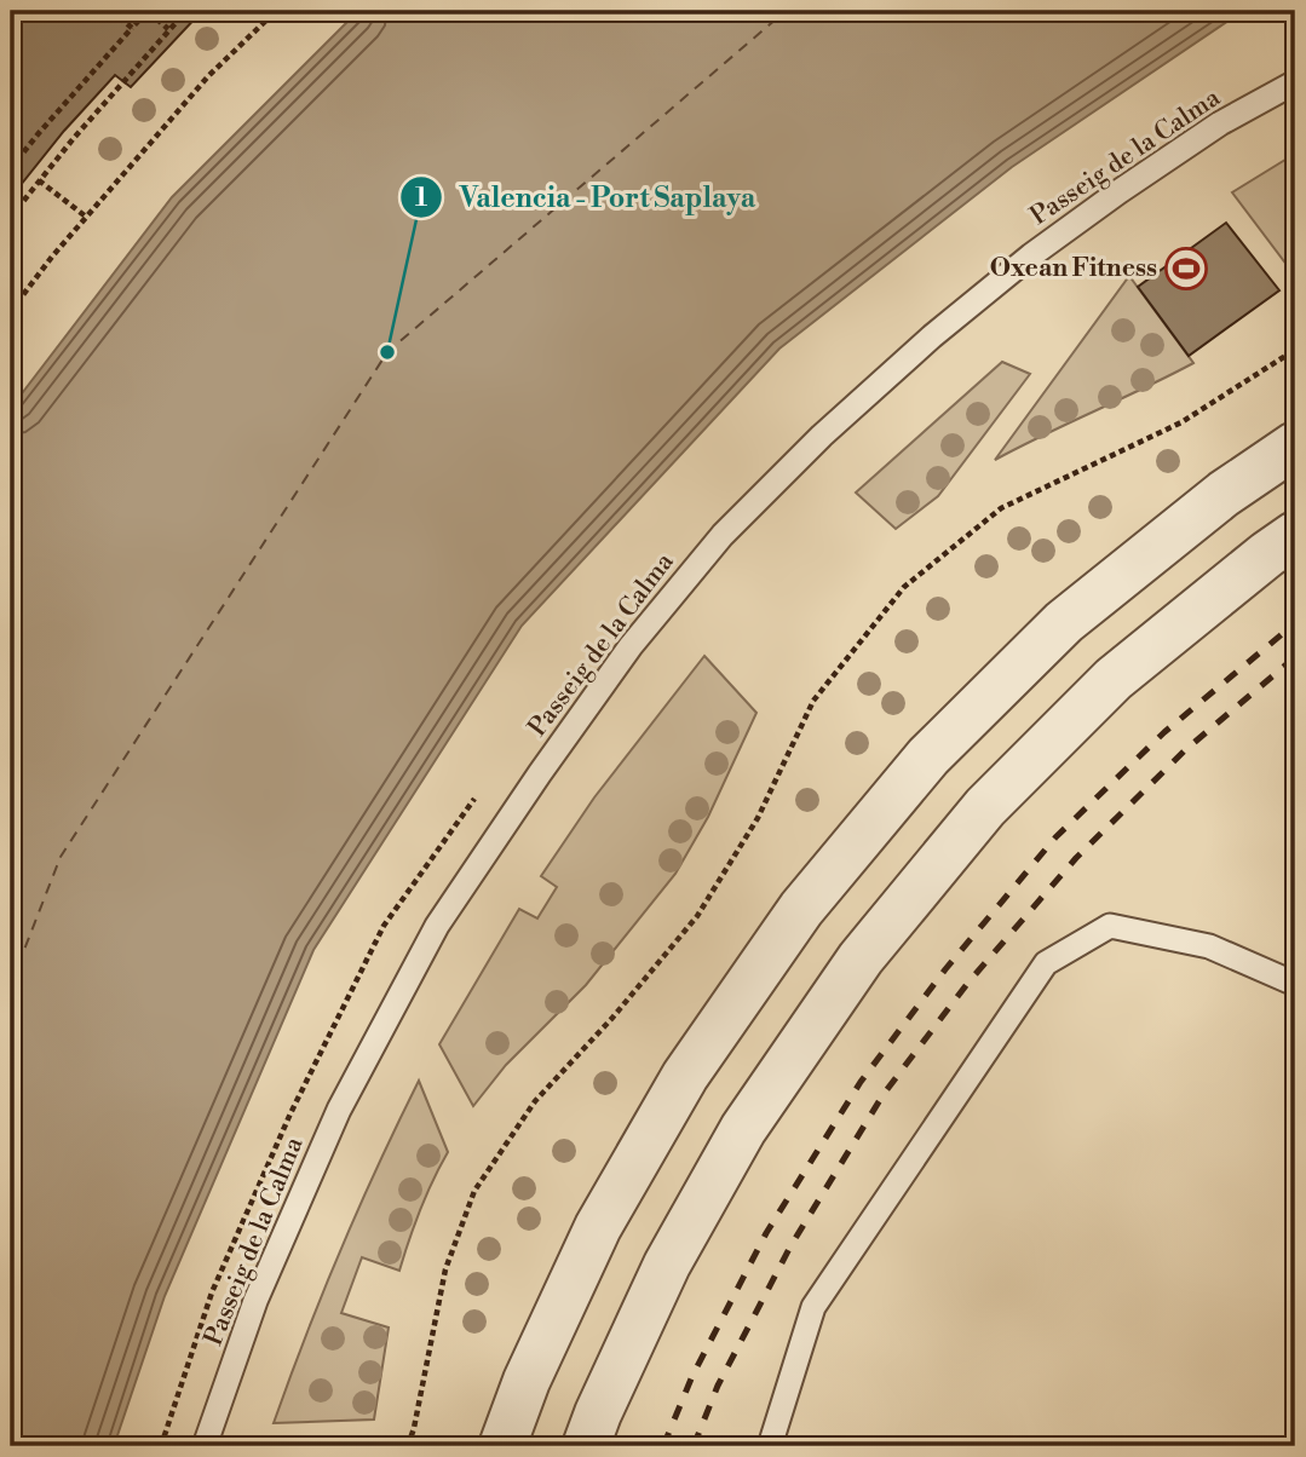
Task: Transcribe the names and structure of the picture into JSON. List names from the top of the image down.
{
  "streets": {
    "lane": ["Passeig de la Calma"]
  },
  "places": {
    "sports": ["Oxean Fitness"],
    "other": ["Valencia - Port Saplaya"]
  }
}
